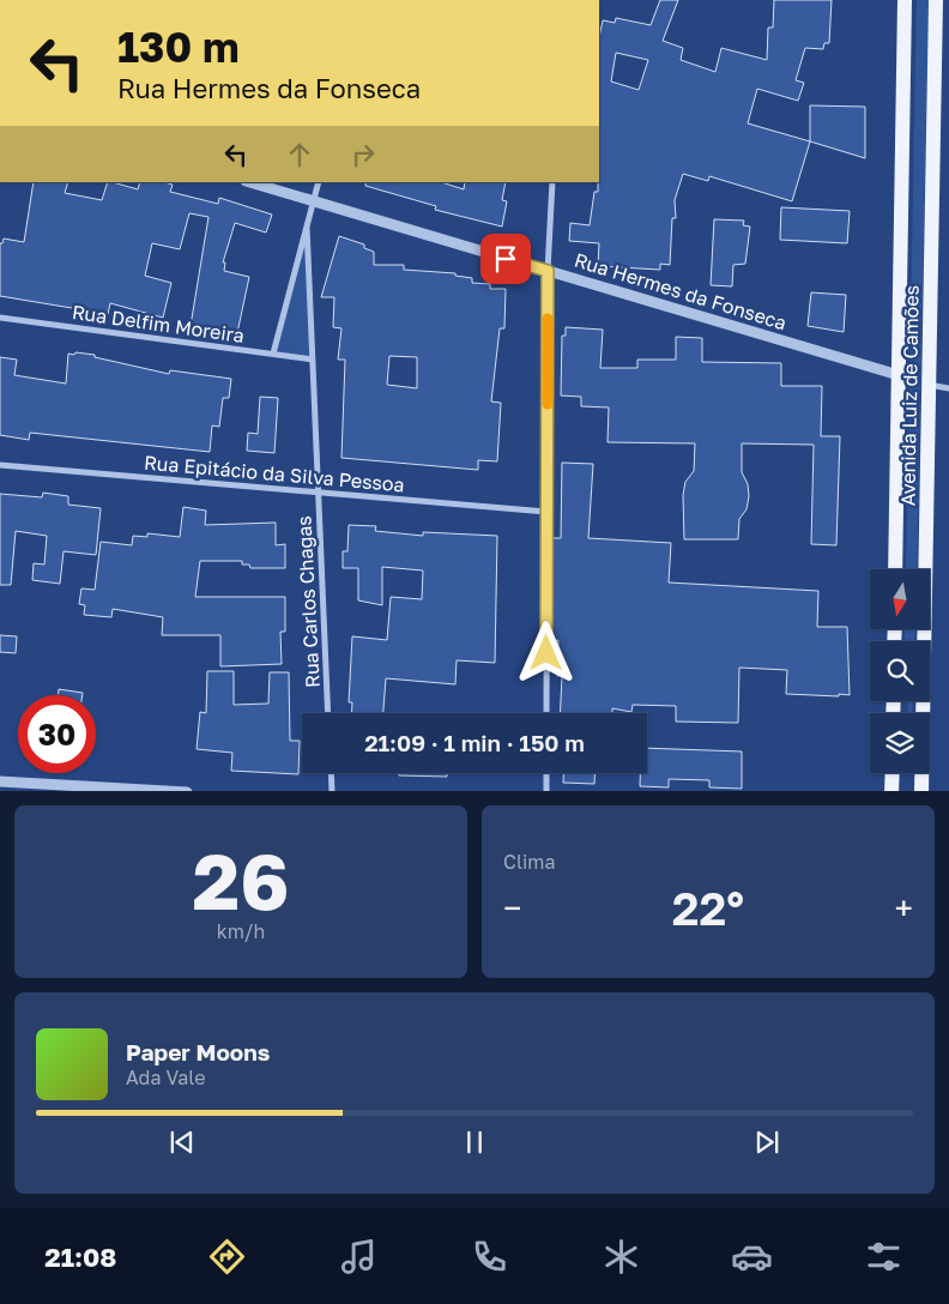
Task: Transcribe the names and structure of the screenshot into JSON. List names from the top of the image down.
{
  "streets": {
    "main road": ["Avenida Luiz de Camões"],
    "street": [
      "Rua Hermes da Fonseca",
      "Rua Delfim Moreira",
      "Rua Epitácio da Silva Pessoa",
      "Rua Carlos Chagas"
    ]
  },
  "crossings": [
    ["Rua Hermes da Fonseca", "Avenida Luiz de Camões"],
    ["Rua Delfim Moreira", "Rua Carlos Chagas"],
    ["Rua Epitácio da Silva Pessoa", "Rua Carlos Chagas"]
  ],
  "north": "bottom",
  "page": {
    "turn": ["130 m", "Rua Hermes da Fonseca"],
    "limit": "30",
    "trip": "21:09 · 1 min · 150 m",
    "tile": [
      ["26", "km/h"],
      "Clima"
    ],
    "heat": ["−", "22°", "+"],
    "song": ["Paper Moons", "Ada Vale"],
    "tabs": "21:08"
  }
}
